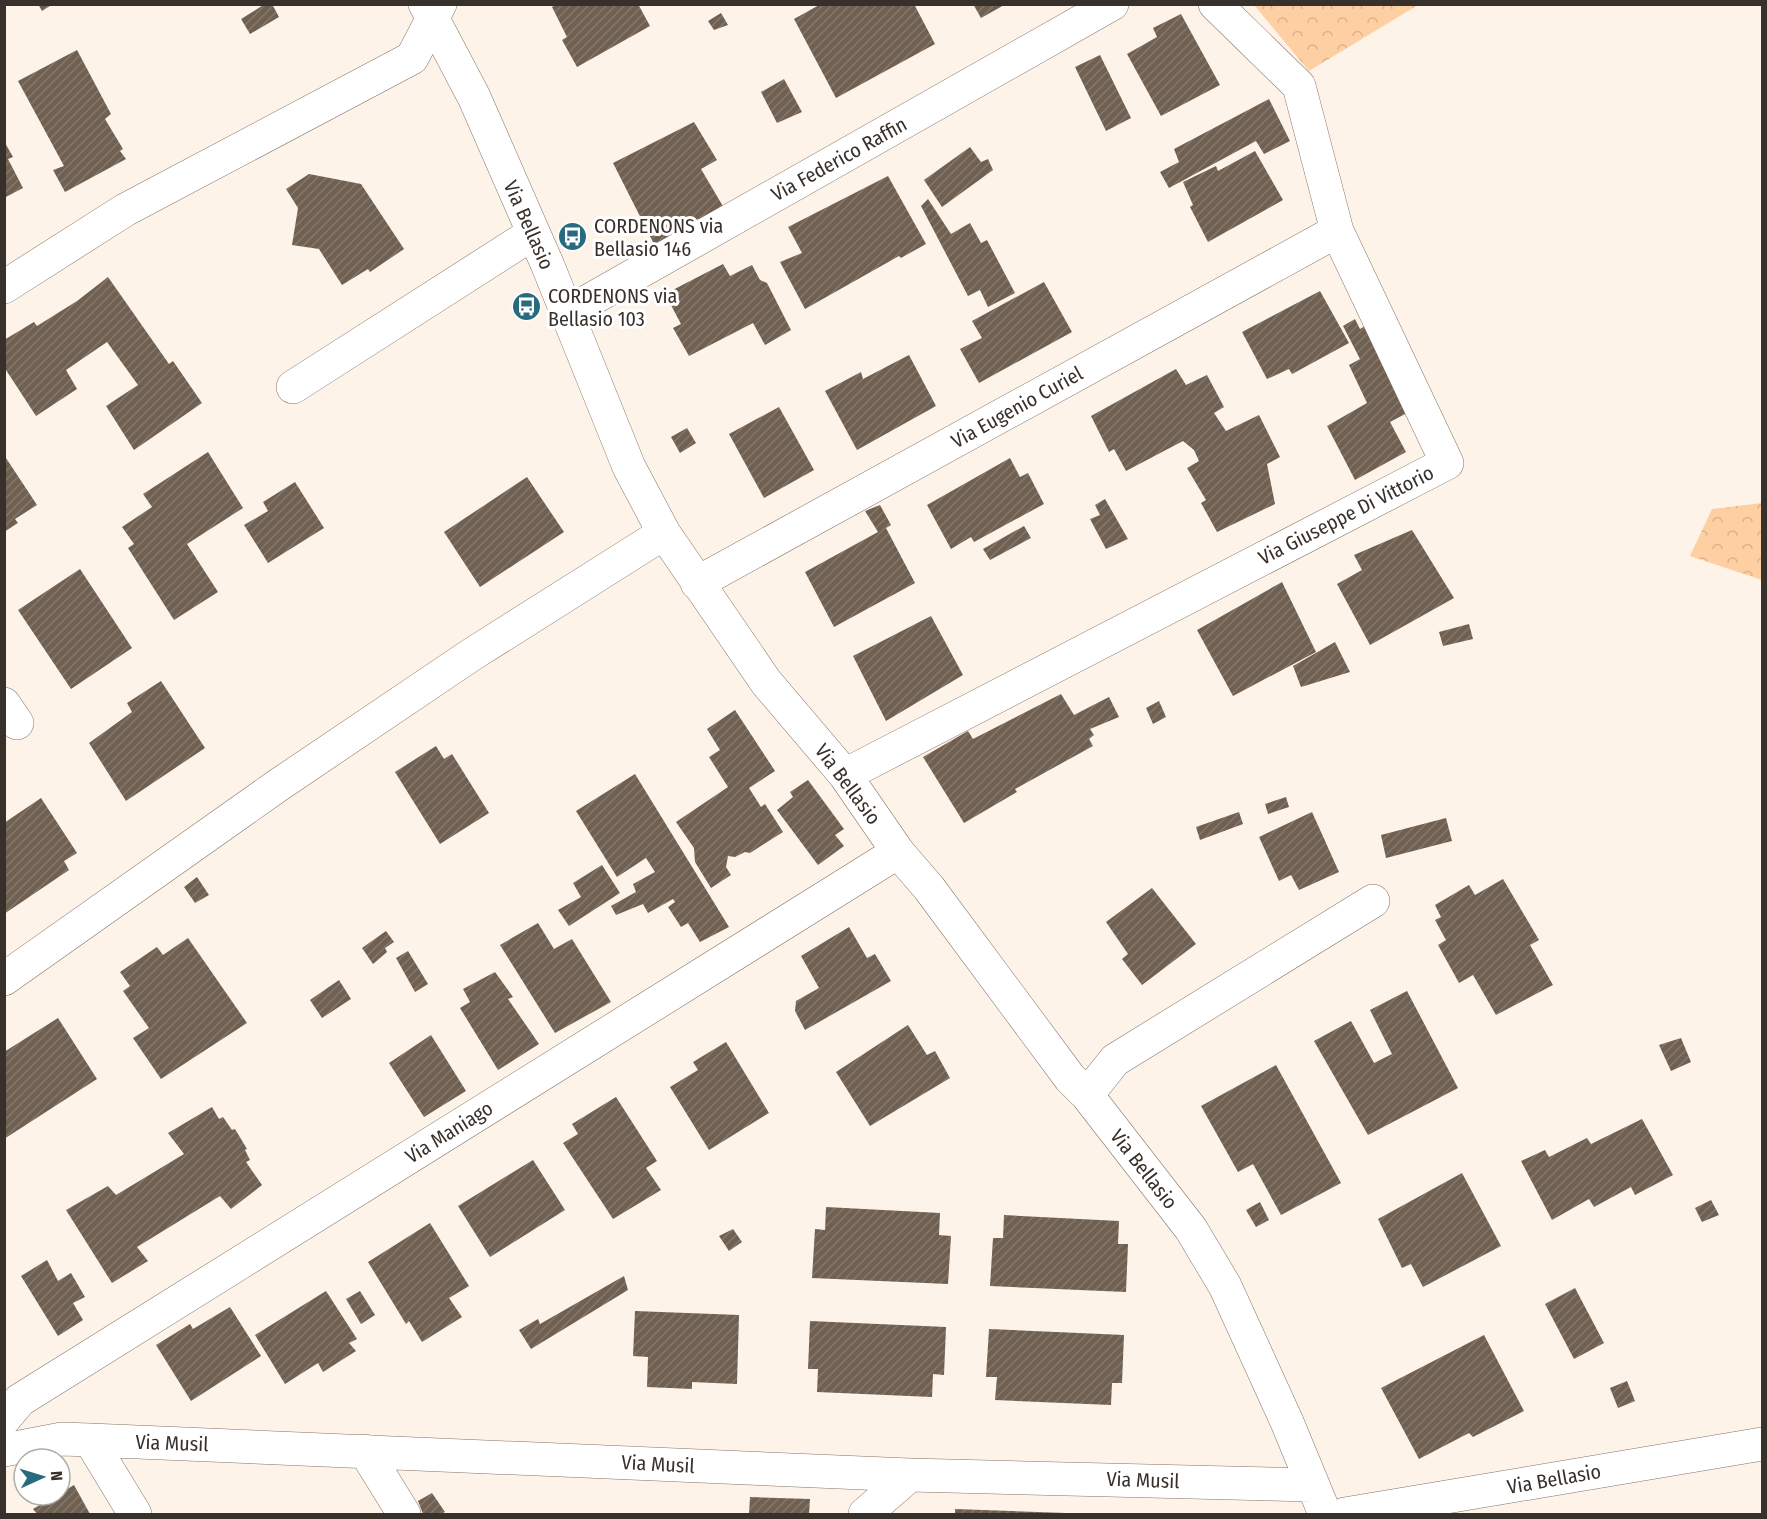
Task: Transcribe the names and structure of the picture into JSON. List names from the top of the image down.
{
  "streets": {
    "street": [
      "Via Federico Raffin",
      "Via Bellasio",
      "Via Eugenio Curiel",
      "Via Giuseppe Di Vittorio",
      "Via Maniago",
      "Via Musil"
    ]
  },
  "crossings": [
    ["Via Federico Raffin", "Via Bellasio"],
    ["Via Bellasio", "Via Eugenio Curiel"],
    ["Via Bellasio", "Via Giuseppe Di Vittorio"],
    ["Via Bellasio", "Via Maniago"],
    ["Via Bellasio", "Via Musil"],
    ["Via Eugenio Curiel", "Via Giuseppe Di Vittorio"]
  ],
  "places": {
    "bus stop": ["CORDENONS via Bellasio 146", "CORDENONS via Bellasio 103"]
  },
  "north": "right"
}
